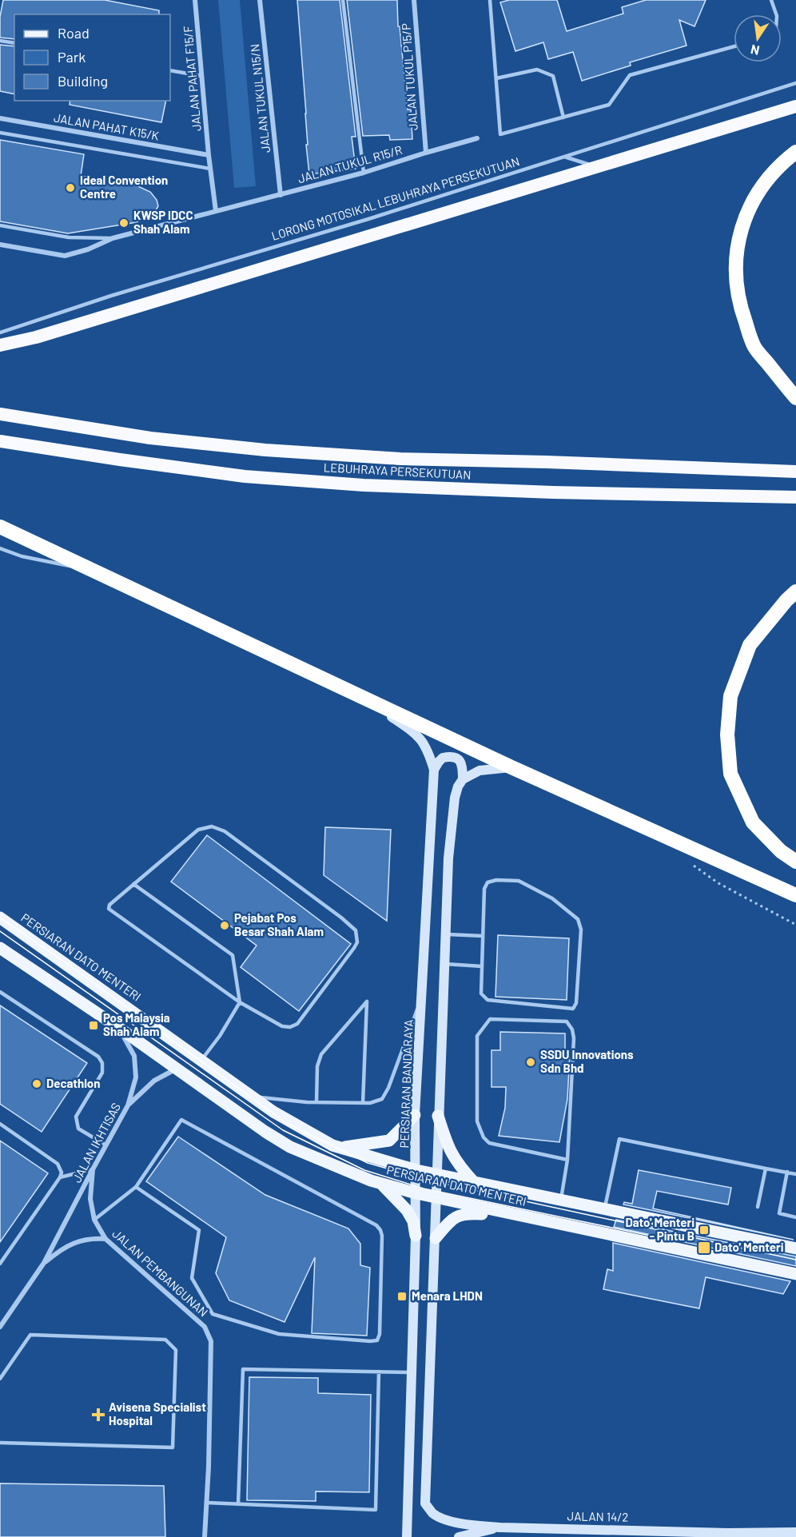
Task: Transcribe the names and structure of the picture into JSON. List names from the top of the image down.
{
  "streets": {
    "highway": ["LEBUHRAYA PERSEKUTUAN"],
    "main road": ["PERSIARAN DATO MENTERI", "PERSIARAN BANDARAYA", "JALAN 14/2"],
    "street": [
      "JALAN TUKUL P15/P",
      "JALAN PAHAT F15/F",
      "JALAN TUKUL N15/N",
      "JALAN PAHAT K15/K",
      "JALAN TUKUL R15/R",
      "JALAN IKHTISAS",
      "JALAN PEMBANGUNAN"
    ],
    "lane": ["LORONG MOTOSIKAL LEBUHRAYA PERSEKUTUAN"]
  },
  "crossings": [
    ["JALAN TUKUL P15/P", "JALAN TUKUL R15/R"],
    ["JALAN PAHAT F15/F", "JALAN PAHAT K15/K"],
    ["JALAN PAHAT F15/F", "JALAN TUKUL R15/R"],
    ["JALAN TUKUL N15/N", "JALAN TUKUL R15/R"],
    ["PERSIARAN DATO MENTERI", "PERSIARAN BANDARAYA"],
    ["PERSIARAN DATO MENTERI", "JALAN IKHTISAS"],
    ["JALAN IKHTISAS", "JALAN PEMBANGUNAN"]
  ],
  "places": {
    "other": [
      "Ideal Convention Centre",
      "KWSP IDCC Shah Alam",
      "Pejabat Pos Besar Shah Alam",
      "SSDU Innovations Sdn Bhd",
      "Decathlon"
    ],
    "transit": [
      "Pos Malaysia Shah Alam",
      "Dato' Menteri - Pintu B",
      "Dato' Menteri",
      "Menara LHDN"
    ],
    "health": ["Avisena Specialist Hospital"]
  },
  "legend": ["Road", "Park", "Building"],
  "north": "bottom"
}
